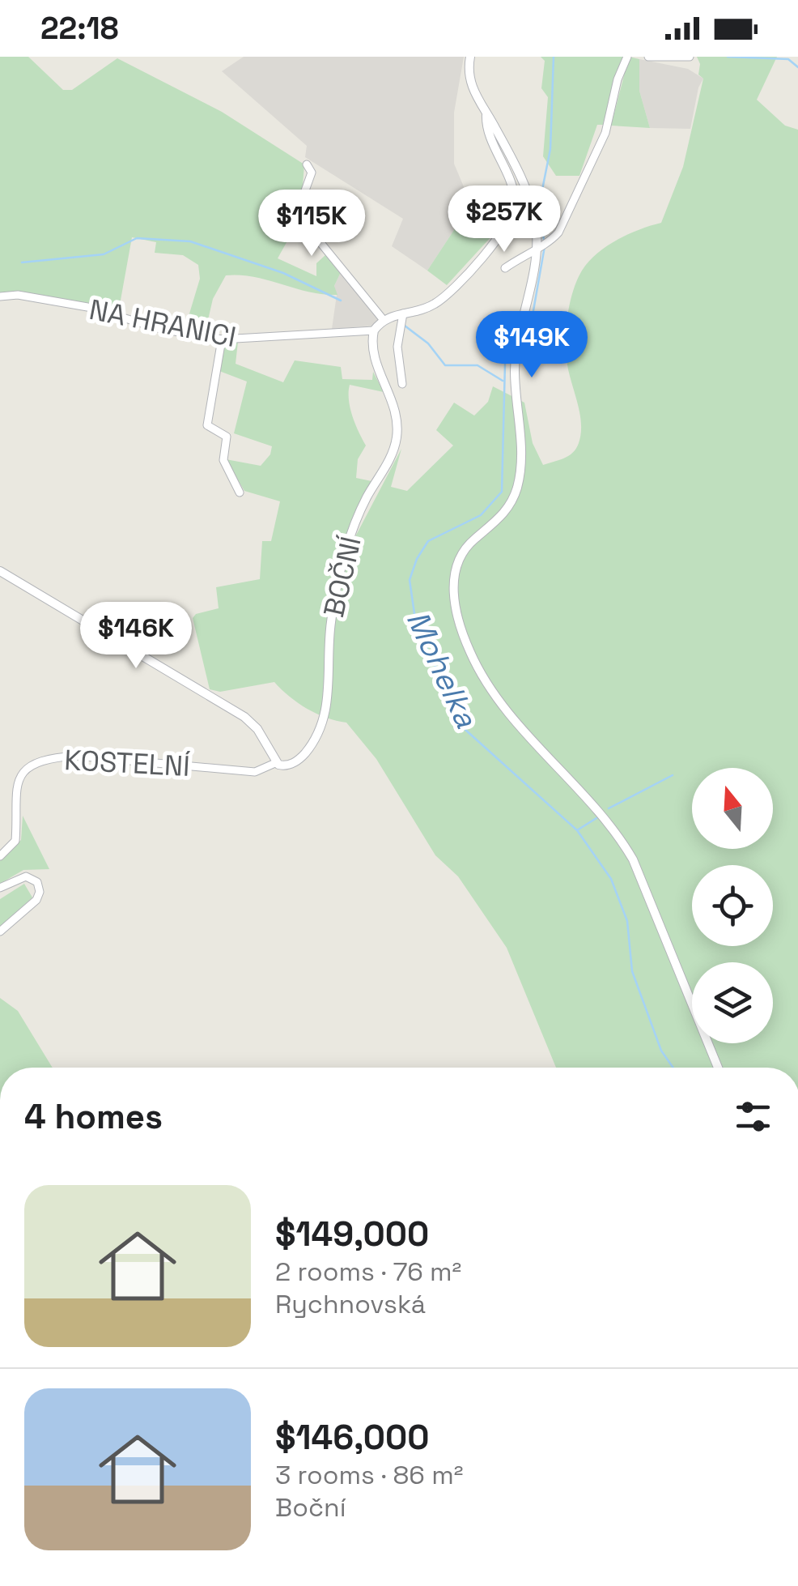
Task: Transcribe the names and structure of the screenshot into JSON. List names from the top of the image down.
{
  "streets": {
    "street": ["NA HRANICI", "BOČNÍ", "KOSTELNÍ"]
  },
  "crossings": [
    ["NA HRANICI", "BOČNÍ"],
    ["BOČNÍ", "KOSTELNÍ"]
  ],
  "water": ["Mohelka"],
  "north": "top",
  "page": {
    "status": "22:18",
    "price": [
      "$257K",
      "$115K",
      "$149K",
      "$146K"
    ],
    "heading": "4 homes",
    "list": [
      {
        "name": "$149,000",
        "note": "2 rooms · 76 m² · Rychnovská"
      },
      {
        "name": "$146,000",
        "note": "3 rooms · 86 m² · Boční"
      }
    ]
  }
}
